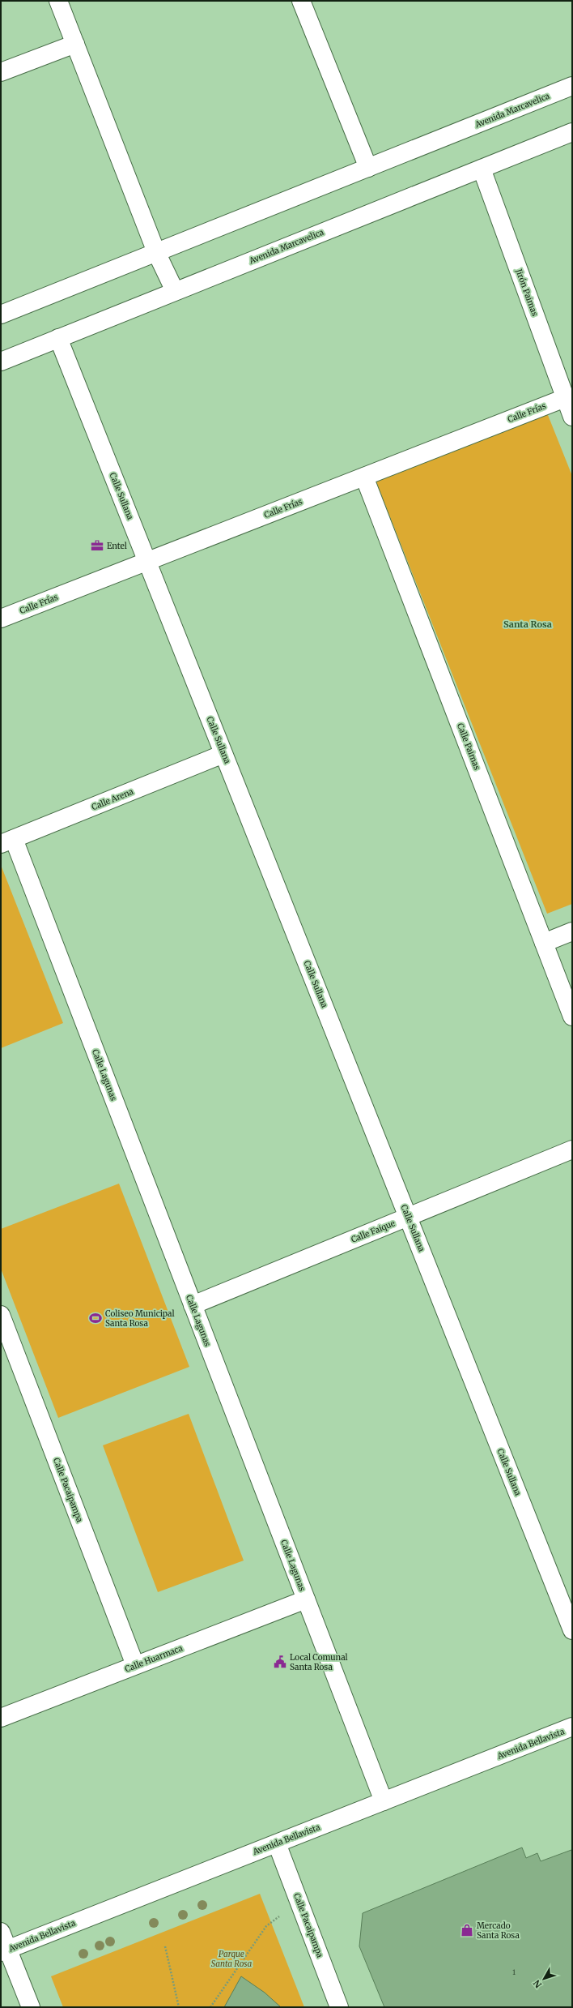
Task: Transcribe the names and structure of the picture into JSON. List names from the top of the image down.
{
  "streets": {
    "street": [
      "Avenida Marcavelica",
      "Jirón Paimas",
      "Calle Frías",
      "Calle Sullana",
      "Calle Paimas",
      "Calle Arena",
      "Calle Lagunas",
      "Calle Faique",
      "Calle Pacaipampa",
      "Calle Huarmaca",
      "Avenida Bellavista"
    ]
  },
  "crossings": [
    ["Avenida Marcavelica", "Jirón Paimas"],
    ["Avenida Marcavelica", "Calle Sullana"],
    ["Jirón Paimas", "Calle Frías"],
    ["Calle Frías", "Calle Sullana"],
    ["Calle Frías", "Calle Paimas"],
    ["Calle Sullana", "Calle Arena"],
    ["Calle Sullana", "Calle Faique"],
    ["Calle Arena", "Calle Lagunas"],
    ["Calle Lagunas", "Calle Faique"],
    ["Calle Lagunas", "Calle Huarmaca"],
    ["Calle Lagunas", "Avenida Bellavista"],
    ["Calle Pacaipampa", "Calle Huarmaca"],
    ["Calle Pacaipampa", "Avenida Bellavista"]
  ],
  "districts": ["Santa Rosa"],
  "parks": ["Parque Santa Rosa"],
  "places": {
    "office": ["Entel"],
    "sports": ["Coliseo Municipal Santa Rosa"],
    "public building": ["Local Comunal Santa Rosa"],
    "shop": ["Mercado Santa Rosa"]
  },
  "house_numbers": ["1"],
  "north": "bottom left"
}
